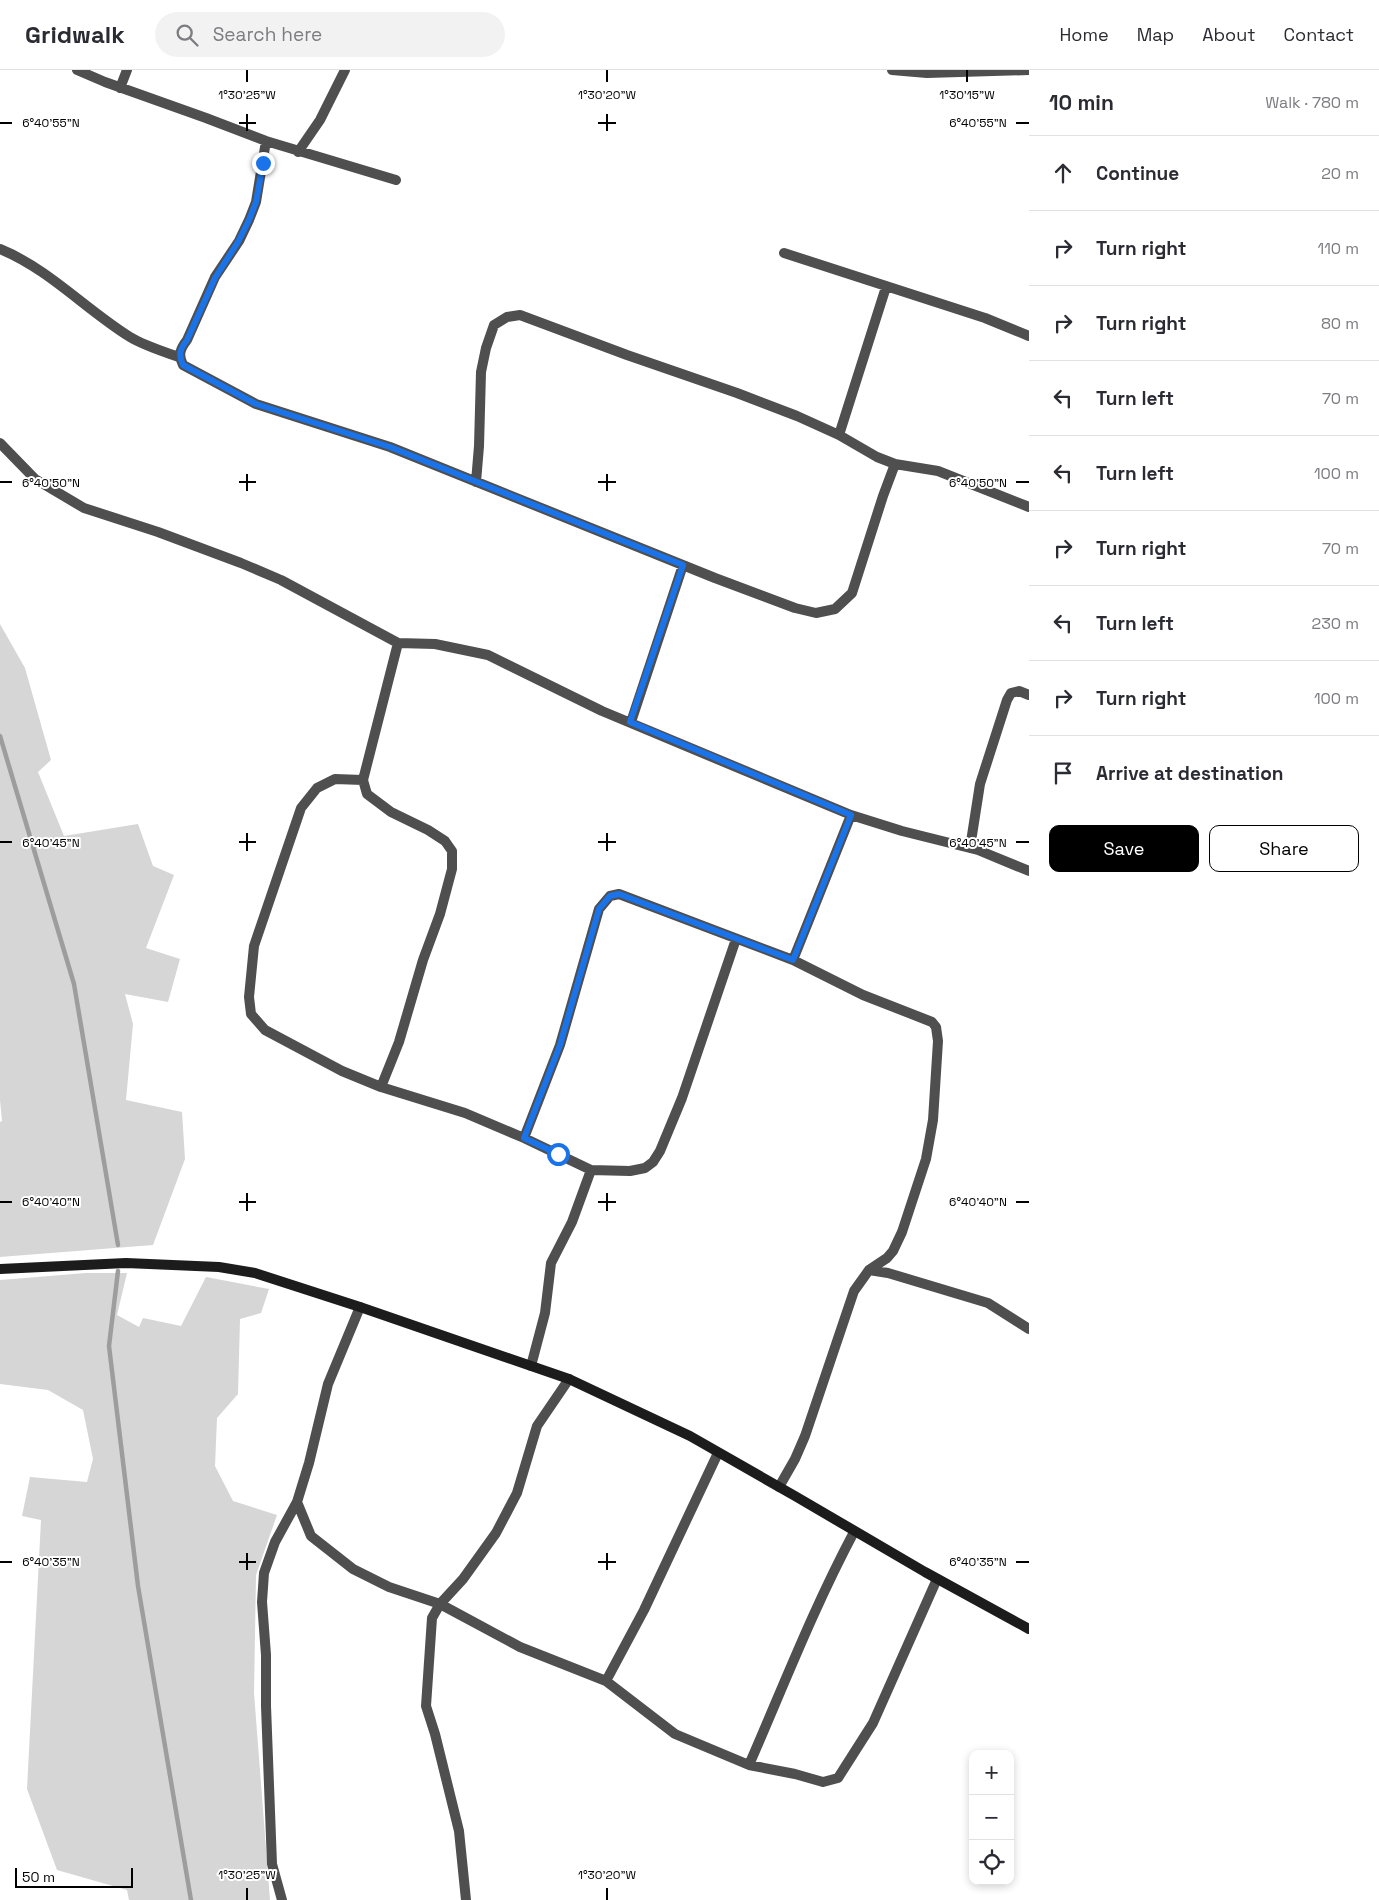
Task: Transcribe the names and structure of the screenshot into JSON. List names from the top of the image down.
{
  "scale_bar": "50 m",
  "page": {
    "header": "Gridwalk",
    "search": "Search here",
    "nav": [
      "Home",
      "Map",
      "About",
      "Contact"
    ],
    "heading": ["10 min", "Walk · 780 m"],
    "list": [
      ["Continue", "20 m"],
      ["Turn right", "110 m"],
      ["Turn right", "80 m"],
      ["Turn left", "70 m"],
      ["Turn left", "100 m"],
      ["Turn right", "70 m"],
      ["Turn left", "230 m"],
      ["Turn right", "100 m"],
      "Arrive at destination"
    ],
    "buttons": ["Save", "Share"],
    "map_buttons": ["+", "−"],
    "scale": "50 m"
  },
  "coordinates": [
    "1°30'25\"W",
    "1°30'20\"W",
    "1°30'15\"W",
    "6°40'55\"N",
    "6°40'50\"N",
    "6°40'45\"N",
    "6°40'40\"N",
    "6°40'35\"N"
  ]
}
